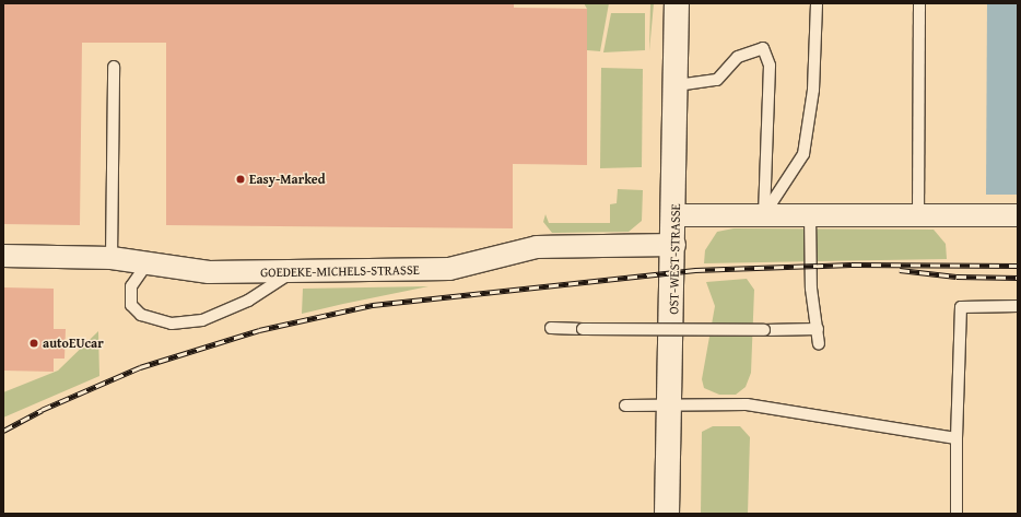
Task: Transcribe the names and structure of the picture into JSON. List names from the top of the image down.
{
  "streets": {
    "street": ["OST-WEST-STRASSE", "GOEDEKE-MICHELS-STRASSE"]
  },
  "crossings": [
    ["OST-WEST-STRASSE", "GOEDEKE-MICHELS-STRASSE"]
  ],
  "places": ["Easy-Marked", "autoEUcar"]
}
